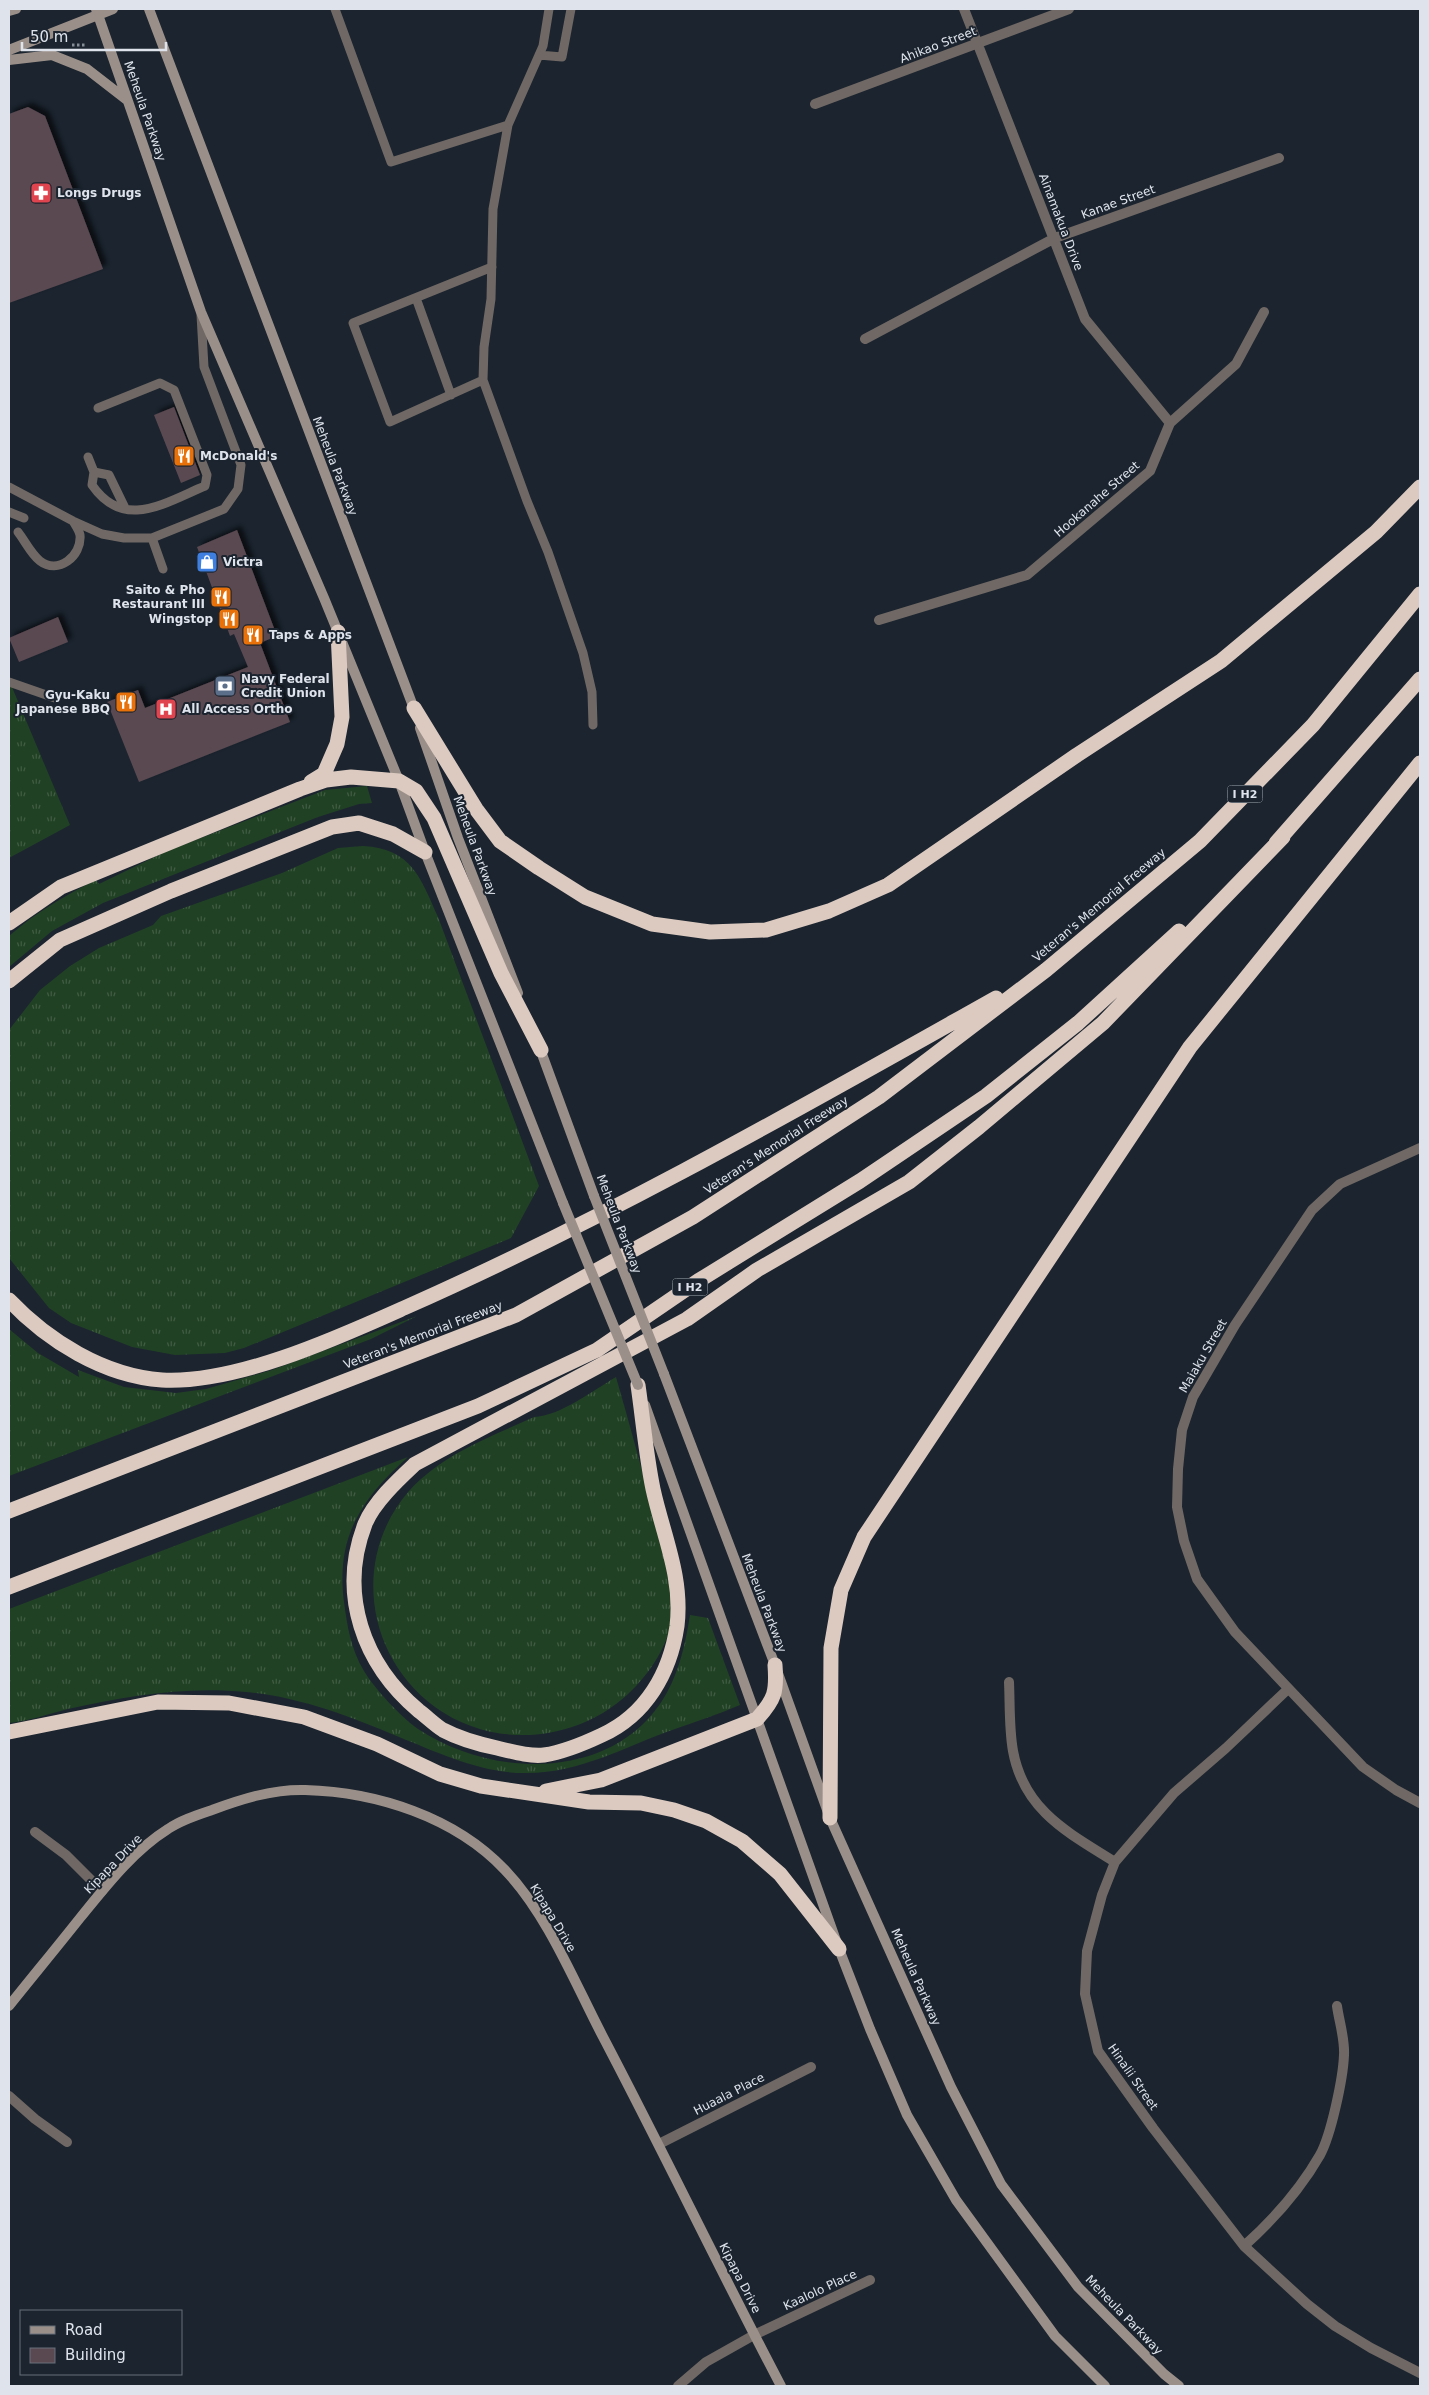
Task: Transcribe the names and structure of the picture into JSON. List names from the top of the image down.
{
  "streets": {
    "highway": ["I H2", "Veteran's Memorial Freeway"],
    "main road": ["Meheula Parkway", "Kipapa Drive"],
    "street": [
      "Ahikao Street",
      "Kanae Street",
      "Ainamakua Drive",
      "Hookanahe Street",
      "Maiaku Street",
      "Hinalii Street",
      "Huaala Place",
      "Kaalolo Place"
    ]
  },
  "crossings": [
    ["Ahikao Street", "Ainamakua Drive"],
    ["Kanae Street", "Ainamakua Drive"],
    ["Ainamakua Drive", "Hookanahe Street"],
    ["Maiaku Street", "Hinalii Street"],
    ["Kipapa Drive", "Huaala Place"],
    ["Kipapa Drive", "Kaalolo Place"]
  ],
  "places": {
    "pharmacy": ["Longs Drugs"],
    "restaurant": [
      "McDonald's",
      "Saito & Pho Restaurant III",
      "Wingstop",
      "Taps & Apps",
      "Gyu-Kaku Japanese BBQ"
    ],
    "shop": ["Victra"],
    "bank": ["Navy Federal Credit Union"],
    "hospital": ["All Access Ortho"]
  },
  "legend": ["Road", "Building"],
  "scale_bar": "50 m"
}
